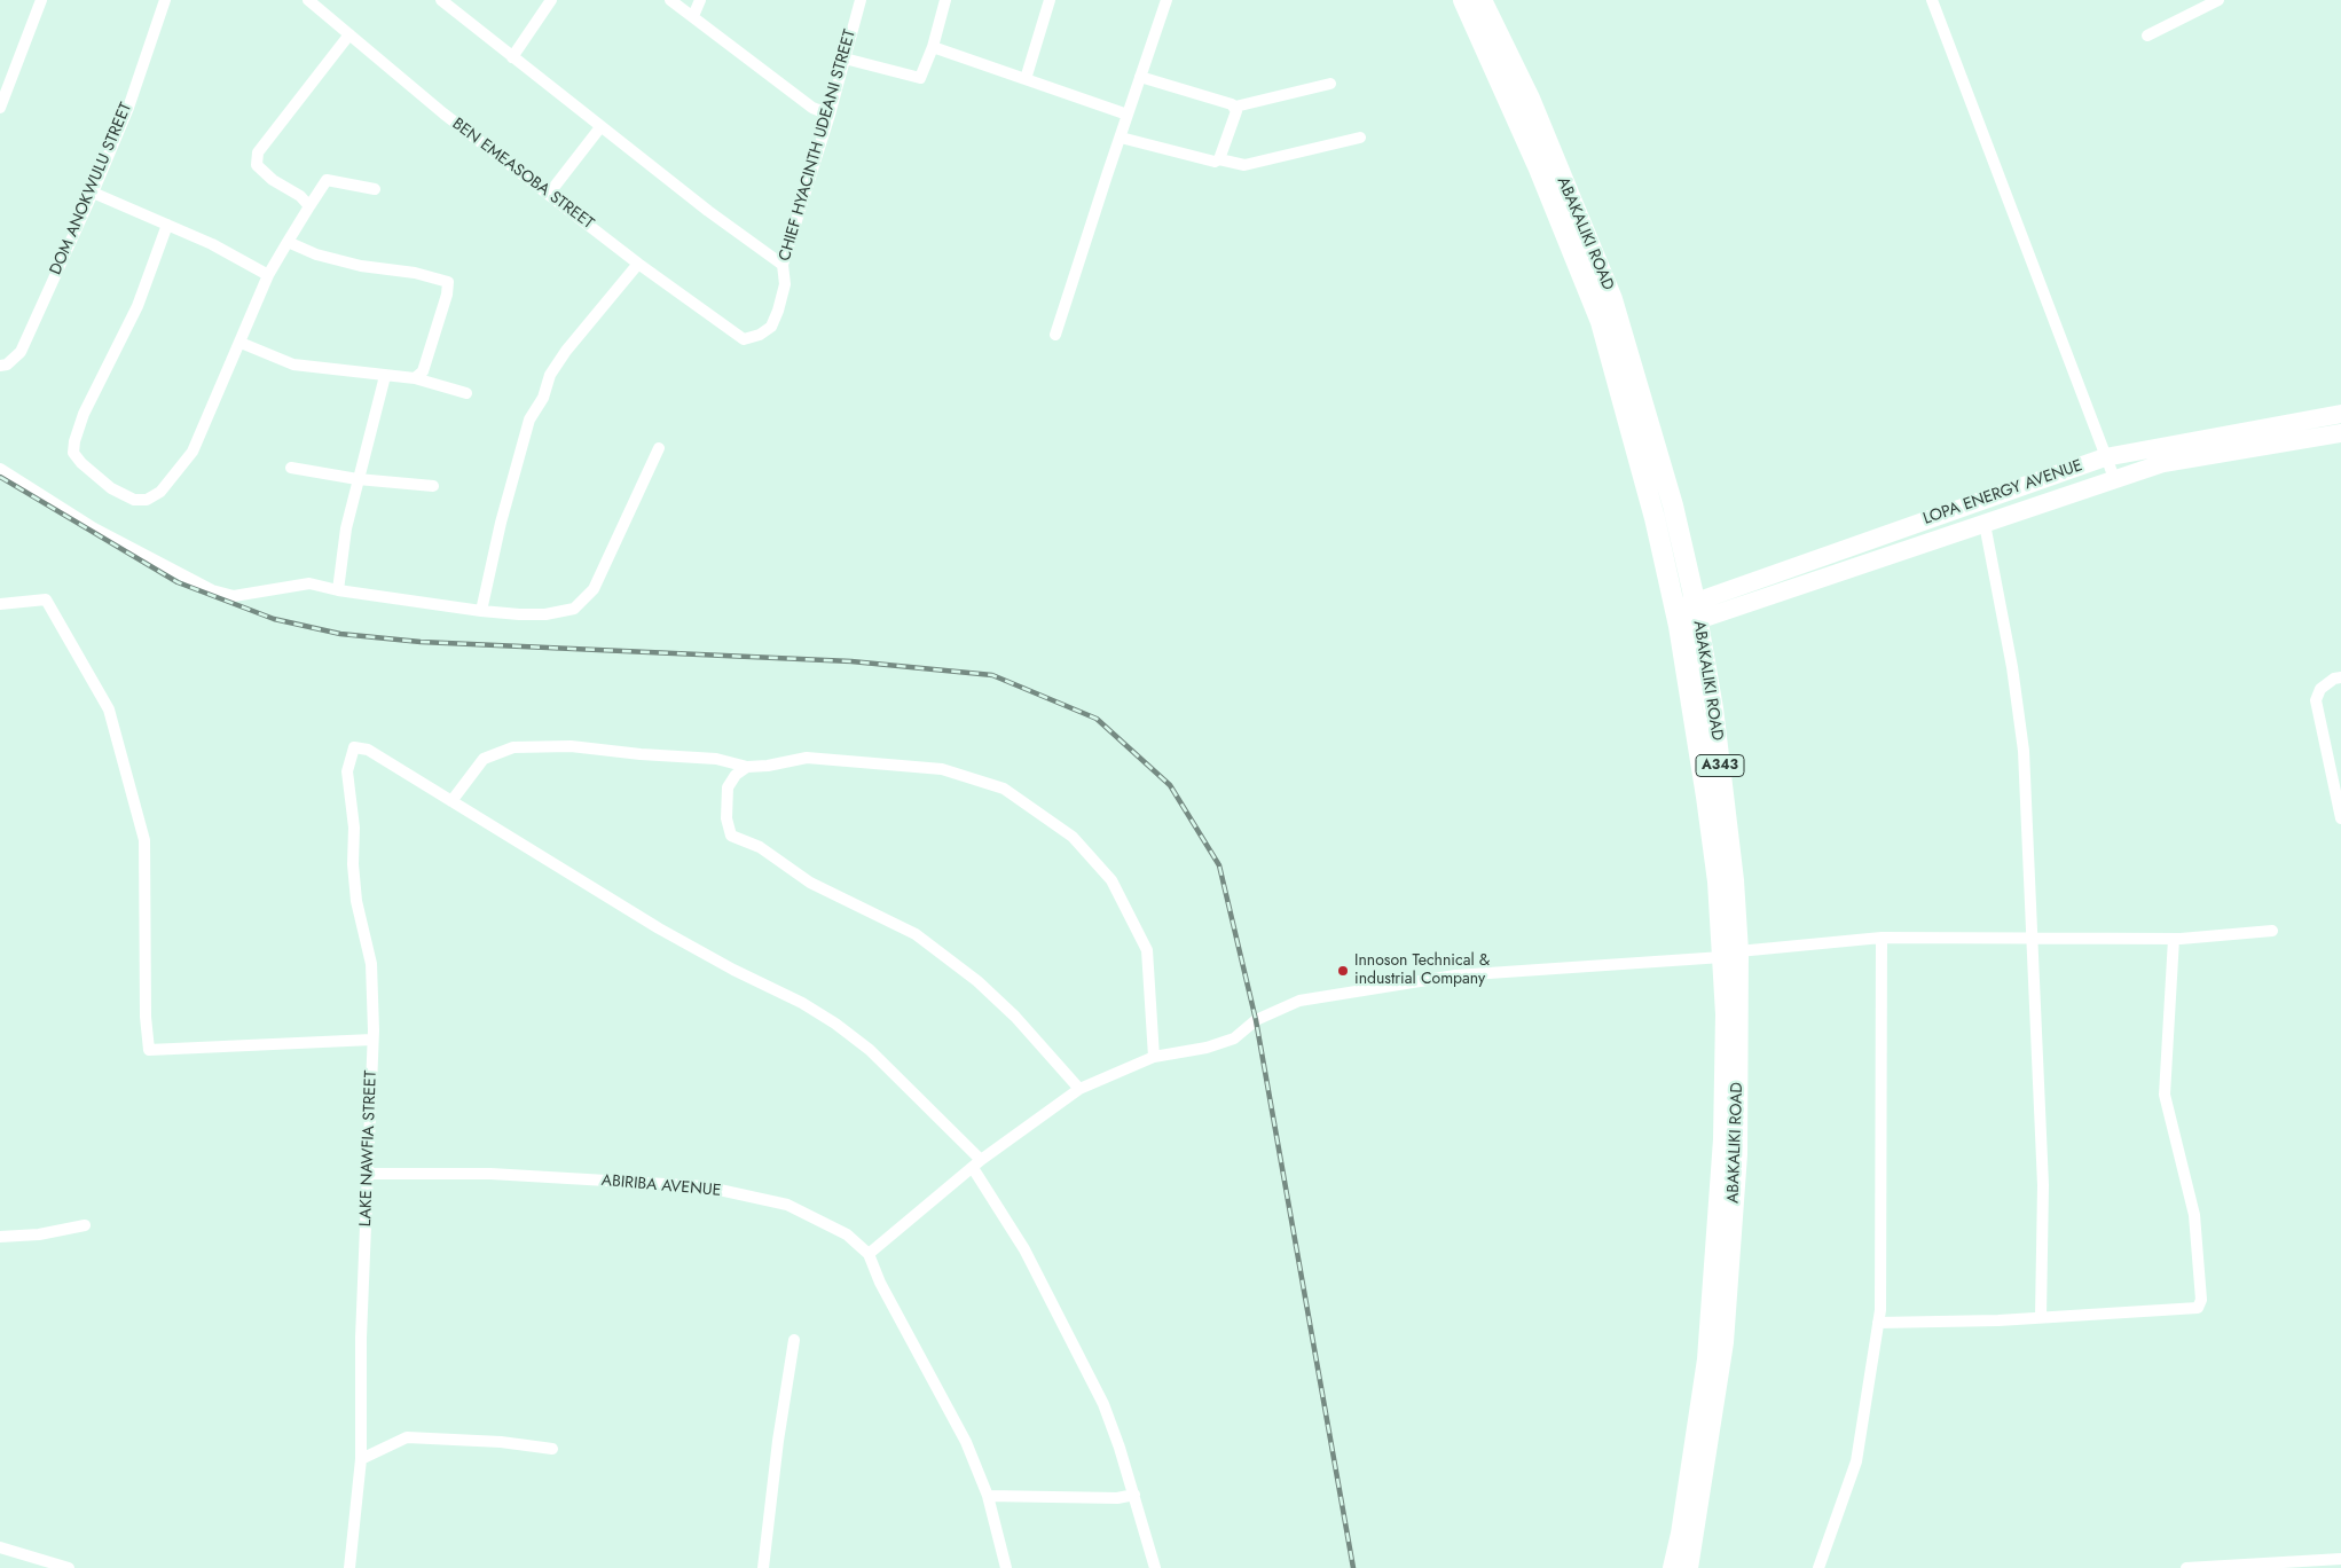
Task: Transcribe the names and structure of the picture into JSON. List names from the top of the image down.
{
  "streets": {
    "highway": ["ABAKALIKI ROAD", "A343"],
    "main road": ["LOPA ENERGY AVENUE"],
    "street": [
      "CHIEF HYACINTH UDEANI STREET",
      "BEN EMEASOBA STREET",
      "DOM ANOKWULU STREET",
      "LAKE NAWFIA STREET",
      "ABIRIBA AVENUE"
    ]
  },
  "crossings": [
    ["CHIEF HYACINTH UDEANI STREET", "BEN EMEASOBA STREET"],
    ["ABAKALIKI ROAD", "LOPA ENERGY AVENUE"],
    ["LAKE NAWFIA STREET", "ABIRIBA AVENUE"]
  ],
  "places": ["Innoson Technical & industrial Company"]
}
